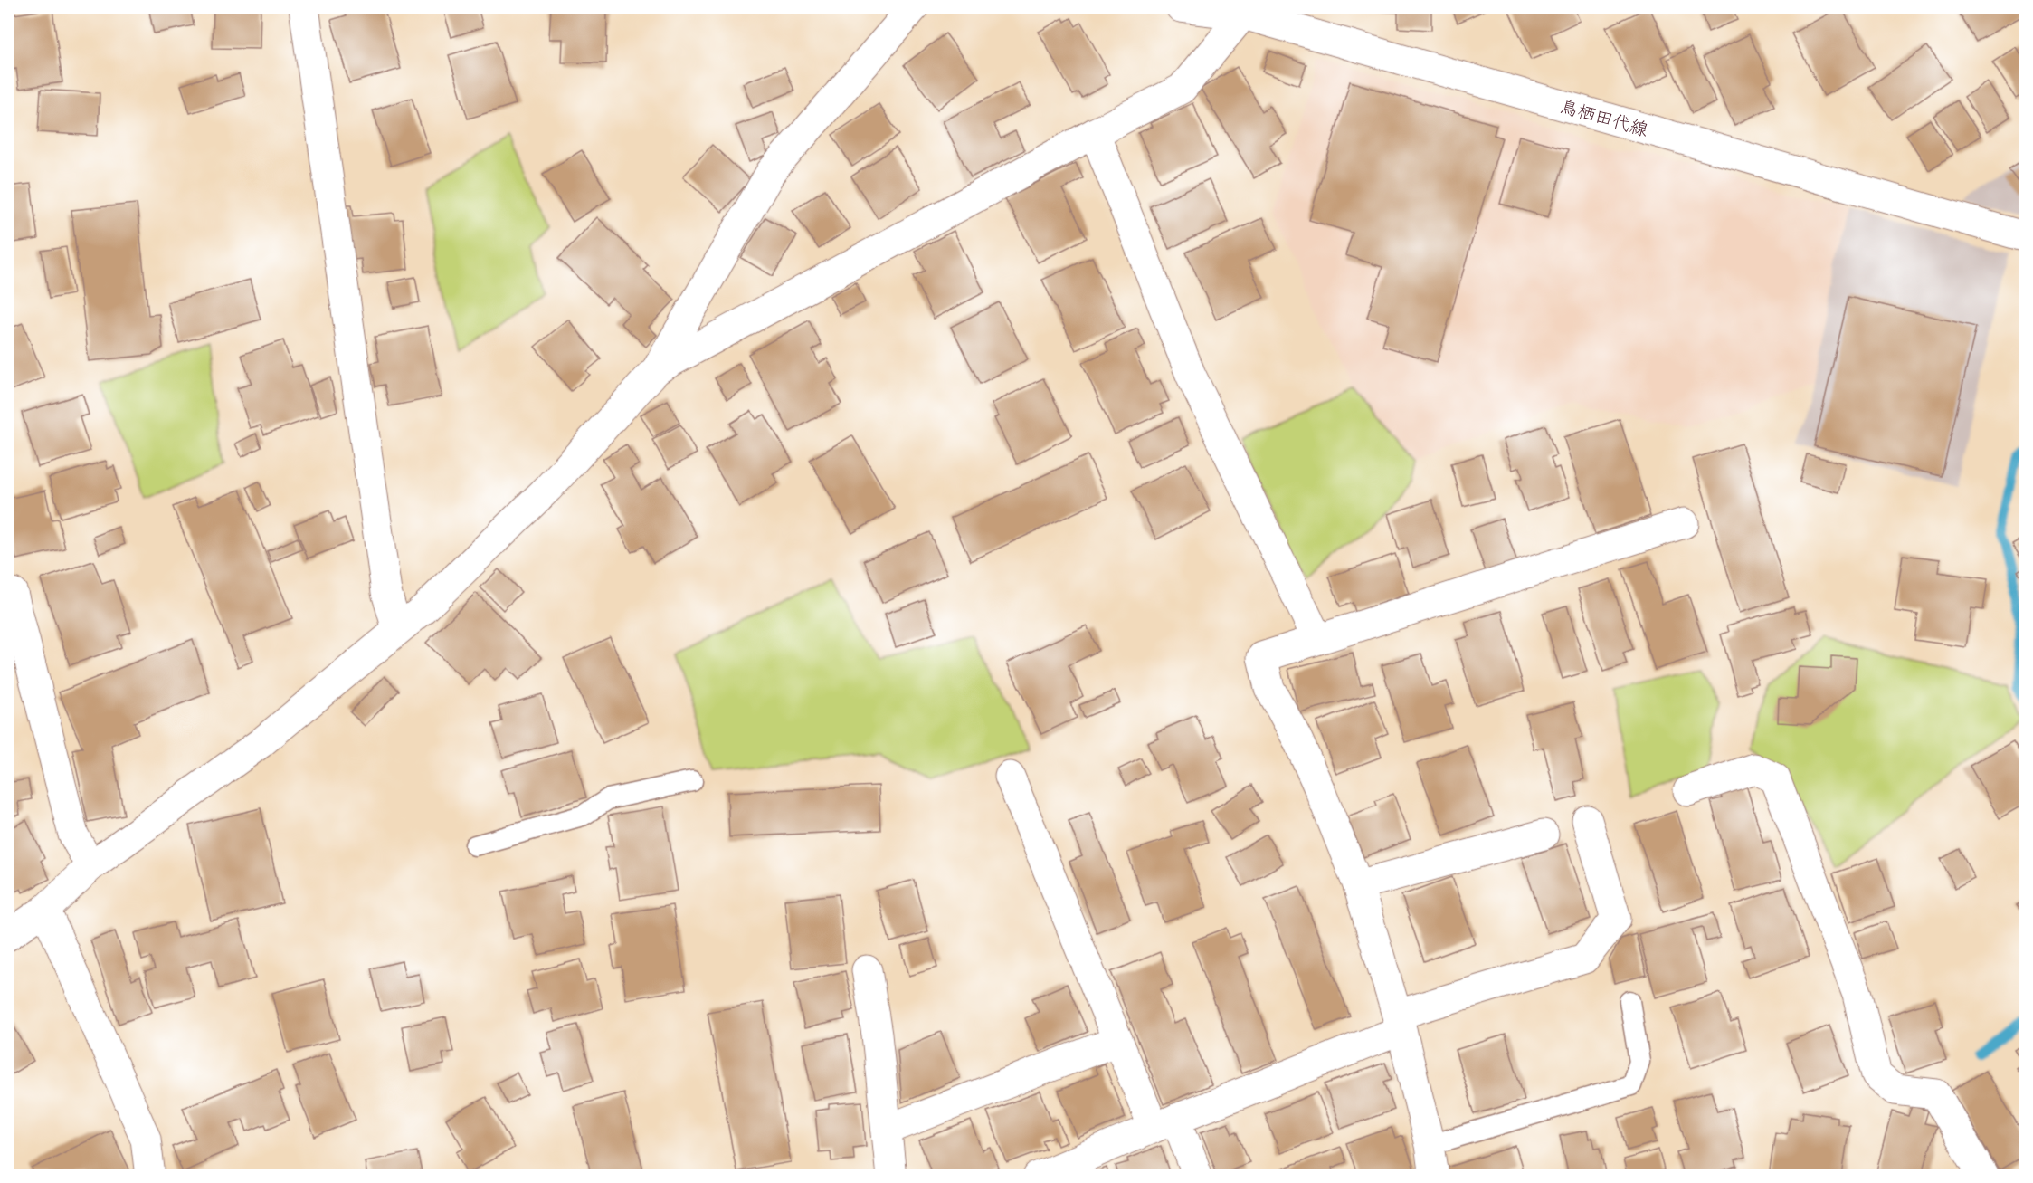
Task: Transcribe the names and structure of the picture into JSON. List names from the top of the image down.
{
  "streets": {
    "street": ["鳥栖田代線"]
  }
}
